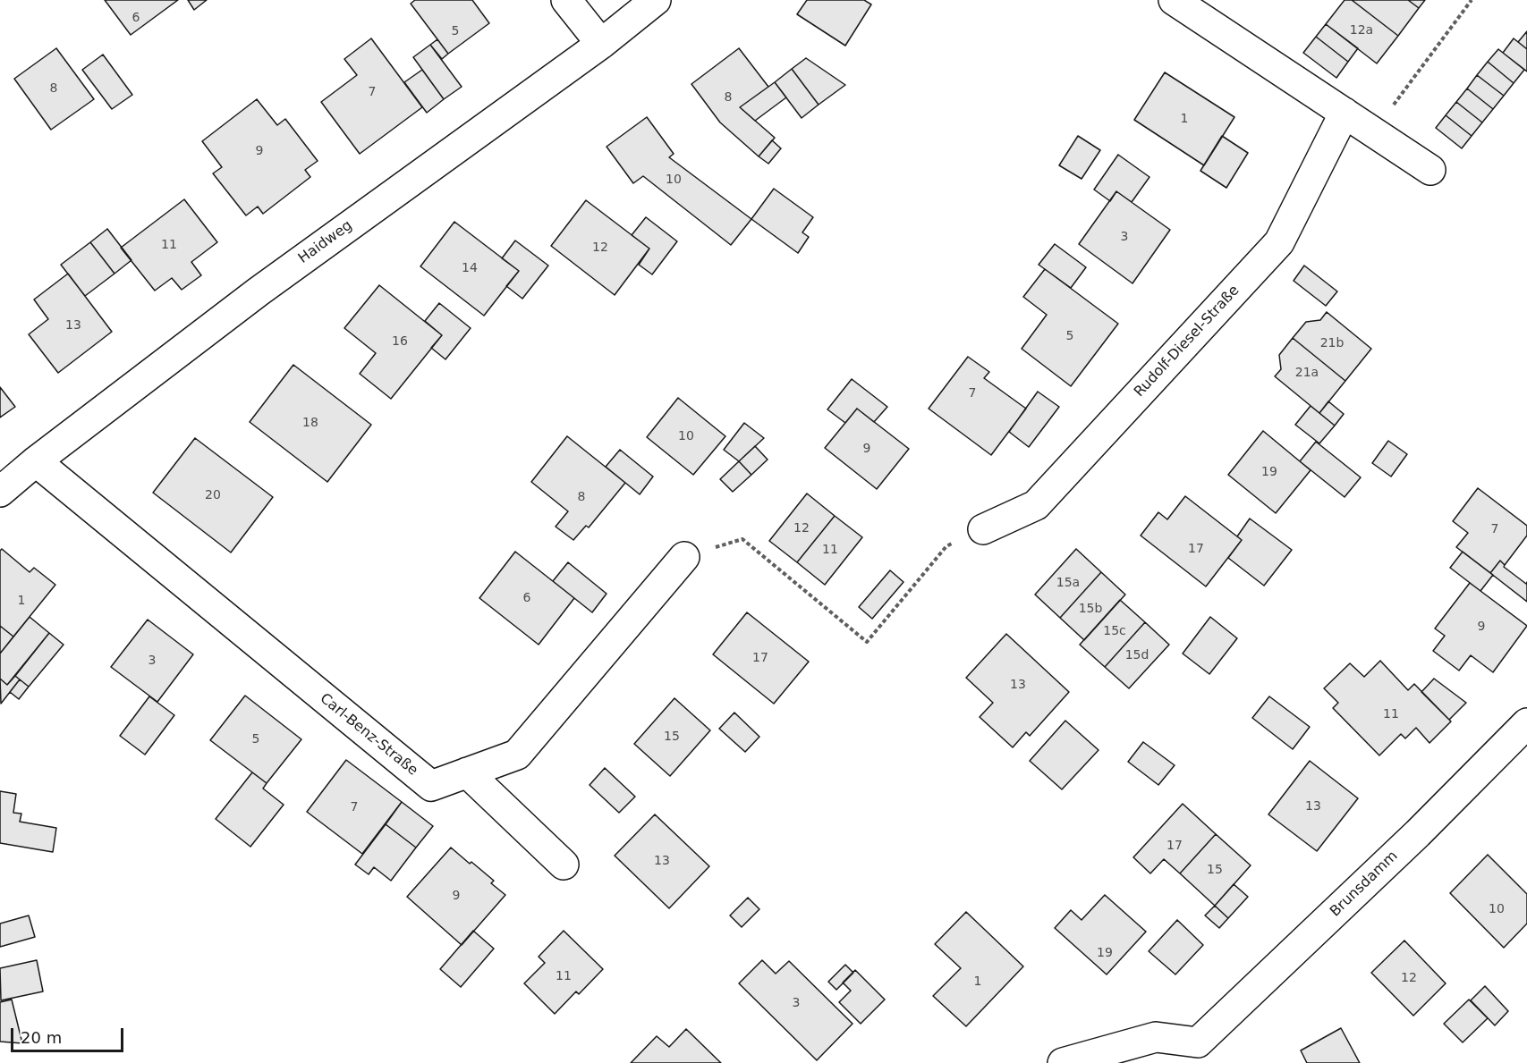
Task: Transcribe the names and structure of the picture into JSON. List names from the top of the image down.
{
  "streets": {
    "street": [
      "Haidweg",
      "Rudolf-Diesel-Straße",
      "Carl-Benz-Straße",
      "Brunsdamm"
    ]
  },
  "crossings": [
    ["Haidweg", "Carl-Benz-Straße"]
  ],
  "house_numbers": [
    "6",
    "12a",
    "5",
    "8",
    "7",
    "8",
    "1",
    "9",
    "10",
    "3",
    "11",
    "12",
    "14",
    "13",
    "5",
    "16",
    "21b",
    "21a",
    "7",
    "18",
    "10",
    "9",
    "19",
    "20",
    "8",
    "12",
    "7",
    "17",
    "11",
    "15a",
    "6",
    "1",
    "15b",
    "9",
    "15c",
    "15d",
    "17",
    "3",
    "13",
    "11",
    "15",
    "5",
    "13",
    "7",
    "17",
    "13",
    "15",
    "9",
    "10",
    "19",
    "11",
    "12",
    "1",
    "3"
  ],
  "scale_bar": "20 m"
}
